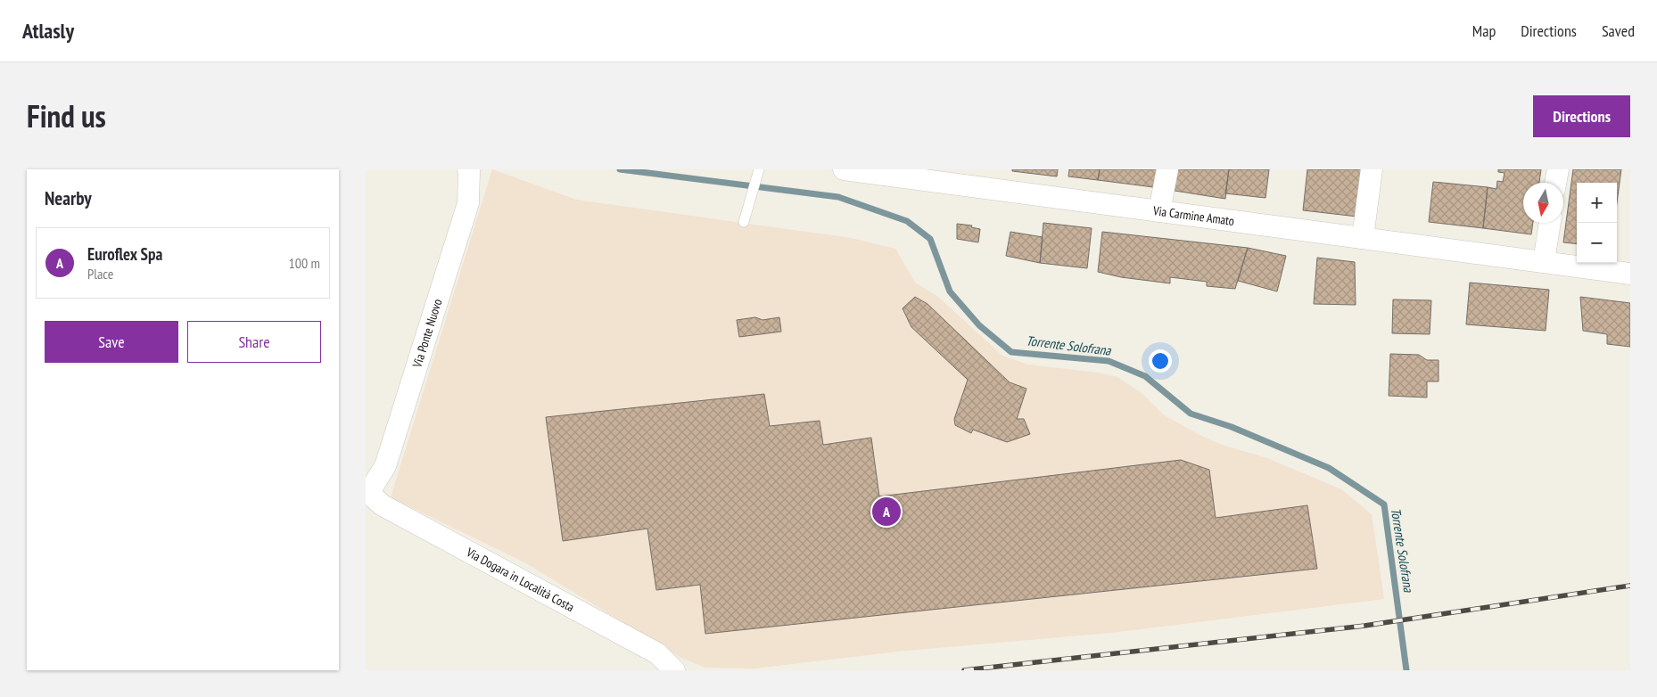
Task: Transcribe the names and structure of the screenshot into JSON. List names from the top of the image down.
{
  "streets": {
    "street": ["Via Carmine Amato", "Via Ponte Nuovo", "Via Dogara in Località Costa"]
  },
  "crossings": [
    ["Via Ponte Nuovo", "Via Dogara in Località Costa"]
  ],
  "water": ["Torrente Solofrana"],
  "north": "bottom",
  "page": {
    "header": "Atlasly",
    "nav": ["Map", "Directions", "Saved"],
    "title": "Find us",
    "buttons": [
      "Directions",
      ["Save", "Share"]
    ],
    "heading": "Nearby",
    "map_buttons": ["+", "−"],
    "list": [
      {
        "mark": "A",
        "name": "Euroflex Spa",
        "note": "Place",
        "value": "100 m"
      }
    ],
    "pins": "A"
  }
}
